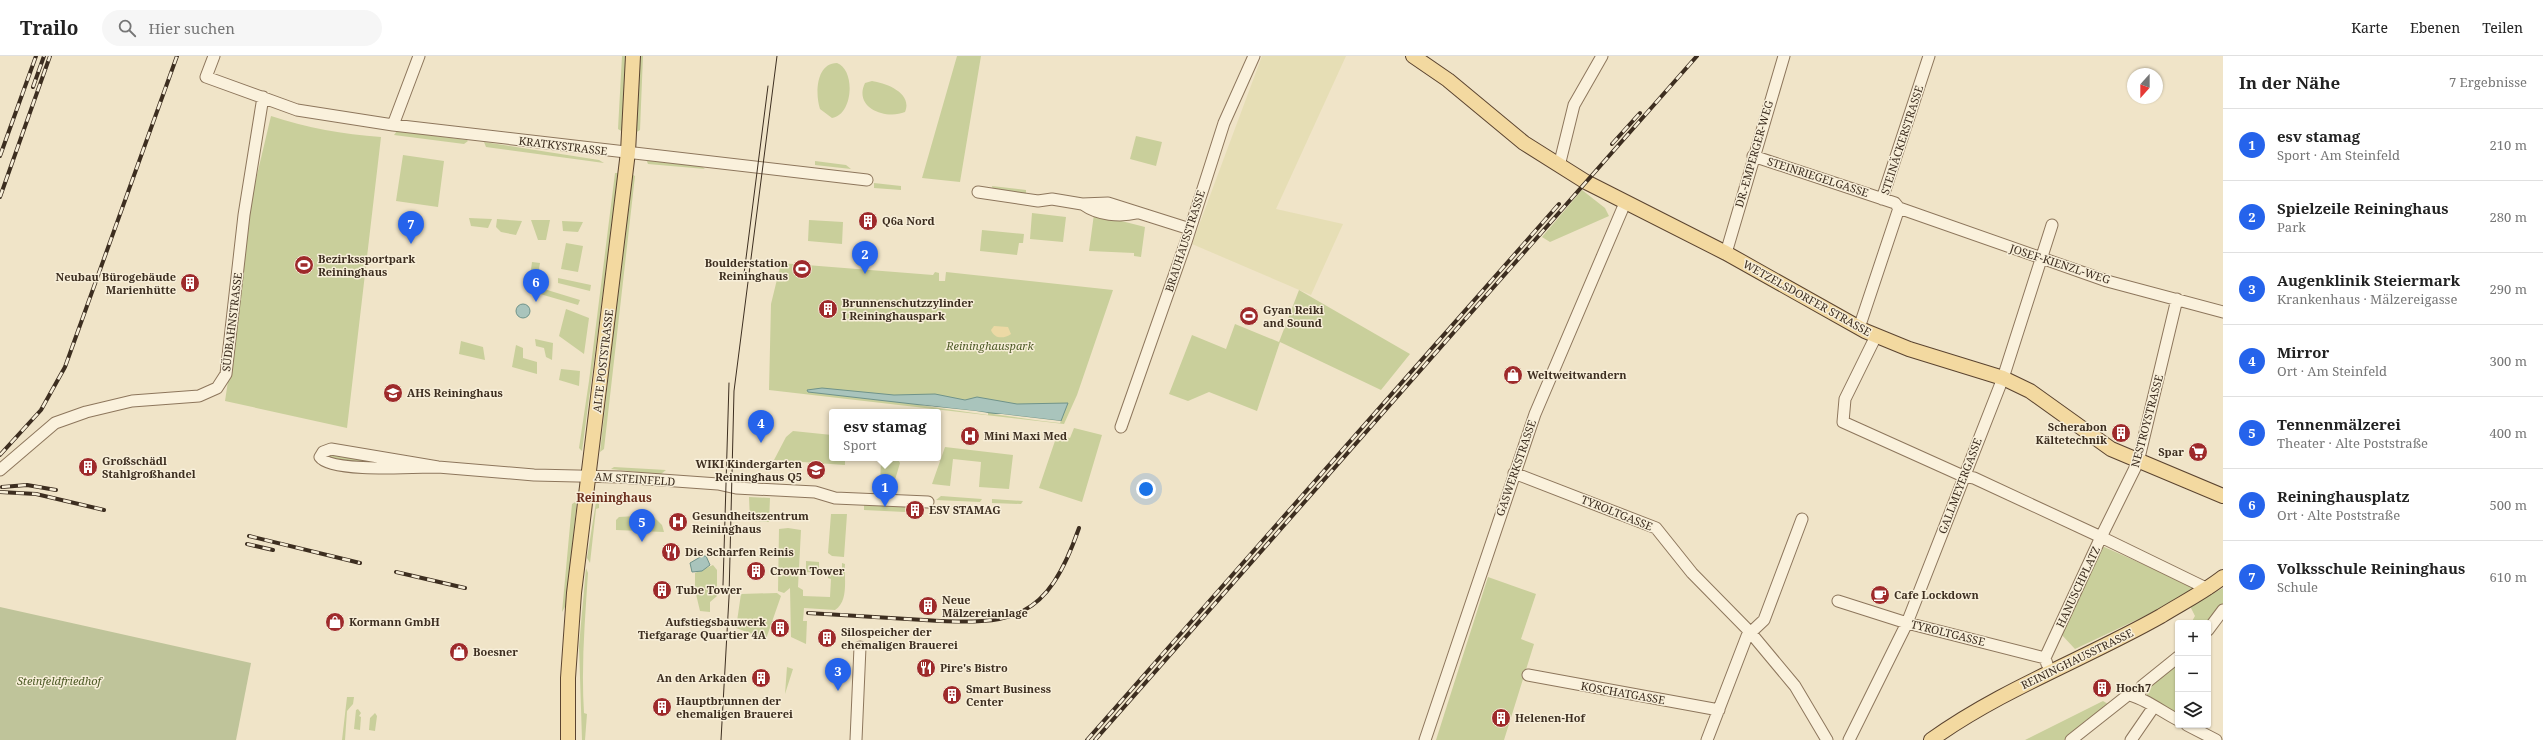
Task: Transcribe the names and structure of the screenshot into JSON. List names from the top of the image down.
{
  "streets": {
    "main road": ["WETZELSDORFER STRASSE", "ALTE POSTSTRASSE", "REININGHAUSSTRASSE"],
    "street": [
      "STEINÄCKERSTRASSE",
      "KRATKYSTRASSE",
      "DR.-EMPERGER-WEG",
      "STEINRIEGELGASSE",
      "BRAUHAUSSTRASSE",
      "JOSEF-KIENZL-WEG",
      "SÜDBAHNSTRASSE",
      "NESTROYSTRASSE",
      "GASWERKSTRASSE",
      "AM STEINFELD",
      "GALLMEYERGASSE",
      "TYROLTGASSE",
      "HANUSCHPLATZ",
      "KOSCHATGASSE"
    ]
  },
  "crossings": [
    ["STEINÄCKERSTRASSE", "STEINRIEGELGASSE"],
    ["STEINÄCKERSTRASSE", "JOSEF-KIENZL-WEG"],
    ["STEINÄCKERSTRASSE", "WETZELSDORFER STRASSE"],
    ["KRATKYSTRASSE", "SÜDBAHNSTRASSE"],
    ["KRATKYSTRASSE", "ALTE POSTSTRASSE"],
    ["DR.-EMPERGER-WEG", "STEINRIEGELGASSE"],
    ["DR.-EMPERGER-WEG", "WETZELSDORFER STRASSE"],
    ["JOSEF-KIENZL-WEG", "NESTROYSTRASSE"],
    ["JOSEF-KIENZL-WEG", "GALLMEYERGASSE"],
    ["WETZELSDORFER STRASSE", "NESTROYSTRASSE"],
    ["WETZELSDORFER STRASSE", "GASWERKSTRASSE"],
    ["WETZELSDORFER STRASSE", "GALLMEYERGASSE"],
    ["ALTE POSTSTRASSE", "AM STEINFELD"],
    ["NESTROYSTRASSE", "HANUSCHPLATZ"],
    ["GASWERKSTRASSE", "TYROLTGASSE"],
    ["GALLMEYERGASSE", "TYROLTGASSE"],
    ["TYROLTGASSE", "HANUSCHPLATZ"],
    ["HANUSCHPLATZ", "REININGHAUSSTRASSE"]
  ],
  "districts": ["Reininghaus"],
  "parks": ["Reininghauspark", "Steinfeldfriedhof"],
  "places": {
    "building": [
      "Q6a Nord",
      "Neubau Bürogebäude Marienhütte",
      "Brunnenschutzzylinder I Reininghauspark",
      "Scherabon Kältetechnik",
      "Großschädl Stahlgroßhandel",
      "ESV STAMAG",
      "Crown Tower",
      "Tube Tower",
      "Neue Mälzereianlage",
      "Aufstiegsbauwerk Tiefgarage Quartier 4A",
      "Silospeicher der ehemaligen Brauerei",
      "An den Arkaden",
      "Hoch7",
      "Smart Business Center",
      "Hauptbrunnen der ehemaligen Brauerei",
      "Helenen-Hof"
    ],
    "sports": ["Bezirkssportpark Reininghaus", "Boulderstation Reininghaus", "Gyan Reiki and Sound"],
    "shop": ["Weltweitwandern", "Kormann GmbH", "Boesner"],
    "school or university": ["AHS Reininghaus", "WIKI Kindergarten Reininghaus Q5"],
    "hospital": ["Mini Maxi Med", "Gesundheitszentrum Reininghaus"],
    "supermarket": ["Spar"],
    "restaurant": ["Die Scharfen Reinis", "Pire's Bistro"],
    "cafe": ["Cafe Lockdown"]
  },
  "north": "bottom",
  "page": {
    "header": "Trailo",
    "search": "Hier suchen",
    "nav": ["Karte", "Ebenen", "Teilen"],
    "heading": ["In der Nähe", "7 Ergebnisse"],
    "list": [
      {
        "mark": "1",
        "name": "esv stamag",
        "note": "Sport · Am Steinfeld",
        "value": "210 m"
      },
      {
        "mark": "2",
        "name": "Spielzeile Reininghaus",
        "note": "Park",
        "value": "280 m"
      },
      {
        "mark": "3",
        "name": "Augenklinik Steiermark",
        "note": "Krankenhaus · Mälzereigasse",
        "value": "290 m"
      },
      {
        "mark": "4",
        "name": "Mirror",
        "note": "Ort · Am Steinfeld",
        "value": "300 m"
      },
      {
        "mark": "5",
        "name": "Tennenmälzerei",
        "note": "Theater · Alte Poststraße",
        "value": "400 m"
      },
      {
        "mark": "6",
        "name": "Reininghausplatz",
        "note": "Ort · Alte Poststraße",
        "value": "500 m"
      },
      {
        "mark": "7",
        "name": "Volksschule Reininghaus",
        "note": "Schule",
        "value": "610 m"
      }
    ],
    "pins": [
      "7",
      "2",
      "6",
      "4",
      "1",
      "5",
      "3"
    ],
    "popup": ["esv stamag", "Sport"],
    "map_buttons": ["+", "−"]
  }
}
